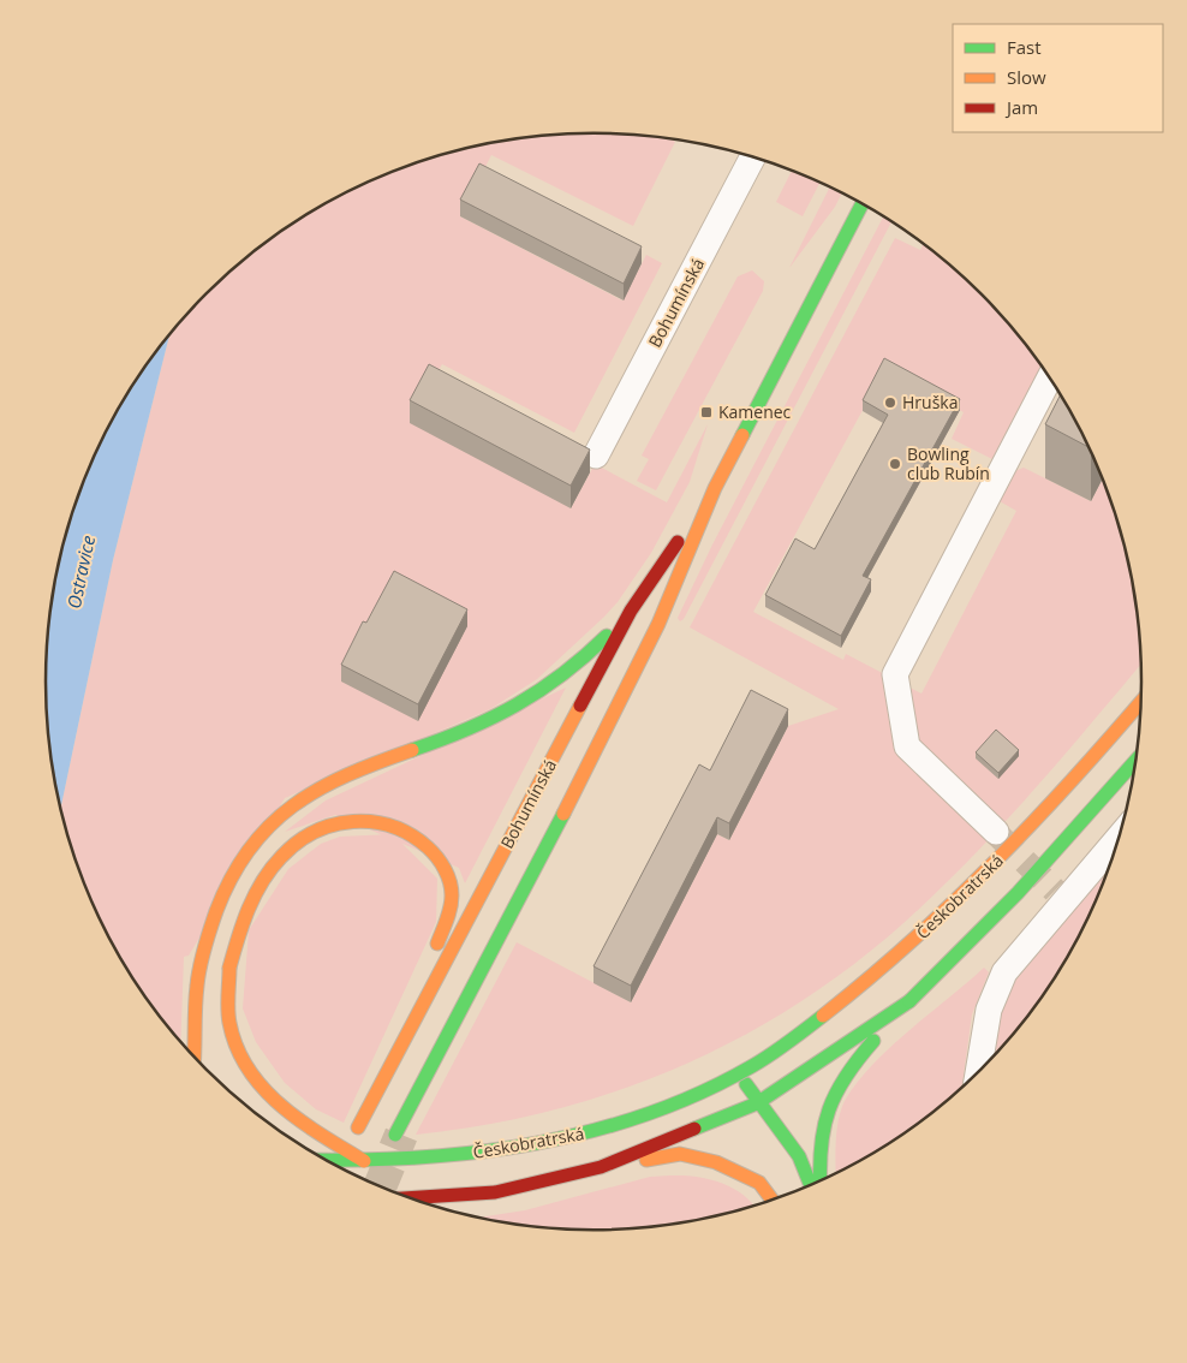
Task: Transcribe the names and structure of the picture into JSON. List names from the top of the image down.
{
  "streets": {
    "main road": ["Bohumínská", "Českobratrská"]
  },
  "water": ["Ostravice"],
  "places": {
    "other": ["Hruška", "Bowling club Rubín"],
    "transit": ["Kamenec"]
  },
  "legend": ["Fast", "Slow", "Jam"]
}
